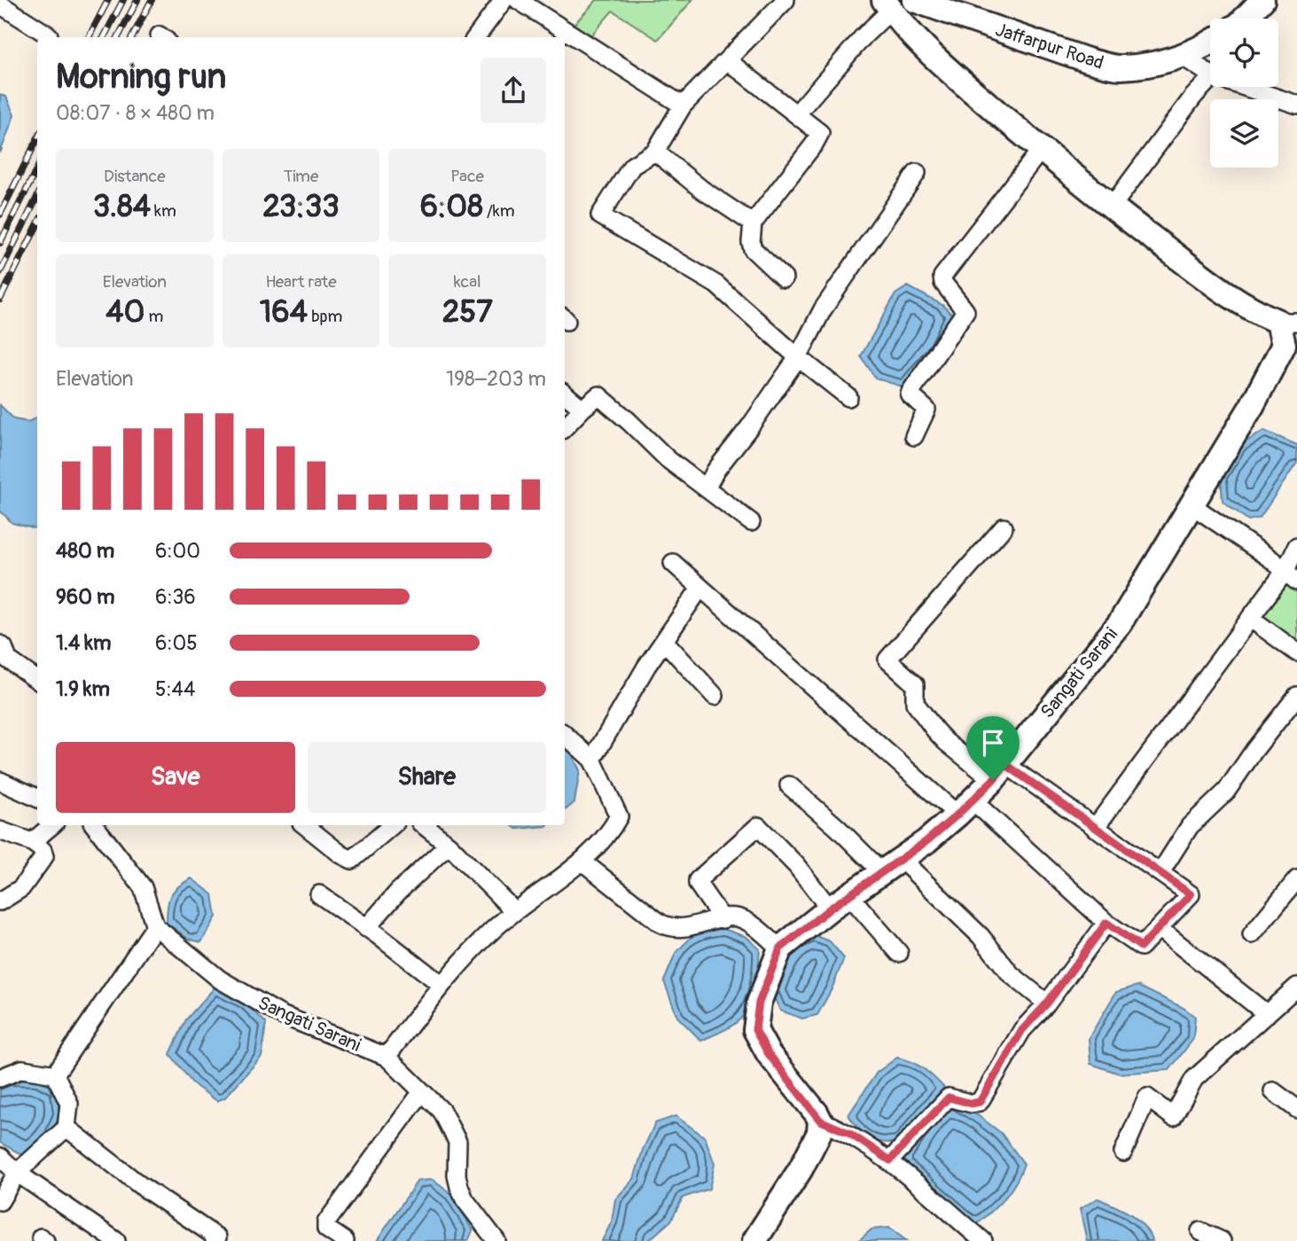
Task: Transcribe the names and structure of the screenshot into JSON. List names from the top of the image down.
{
  "streets": {
    "street": ["Jaffarpur Road", "Sangati Sarani"]
  },
  "page": {
    "heading": ["Morning run", "08:07 · 8 × 480 m"],
    "stats": [
      ["Distance", "3.84 km"],
      ["Time", "23:33"],
      ["Pace", "6:08 /km"],
      ["Elevation", "40 m"],
      ["Heart rate", "164 bpm"],
      ["kcal", "257"]
    ],
    "chart": ["Elevation", "198–203 m"],
    "list": [
      {
        "name": "480 m",
        "note": "6:00"
      },
      {
        "name": "960 m",
        "note": "6:36"
      },
      {
        "name": "1.4 km",
        "note": "6:05"
      },
      {
        "name": "1.9 km",
        "note": "5:44"
      }
    ],
    "buttons": ["Save", "Share"]
  }
}
